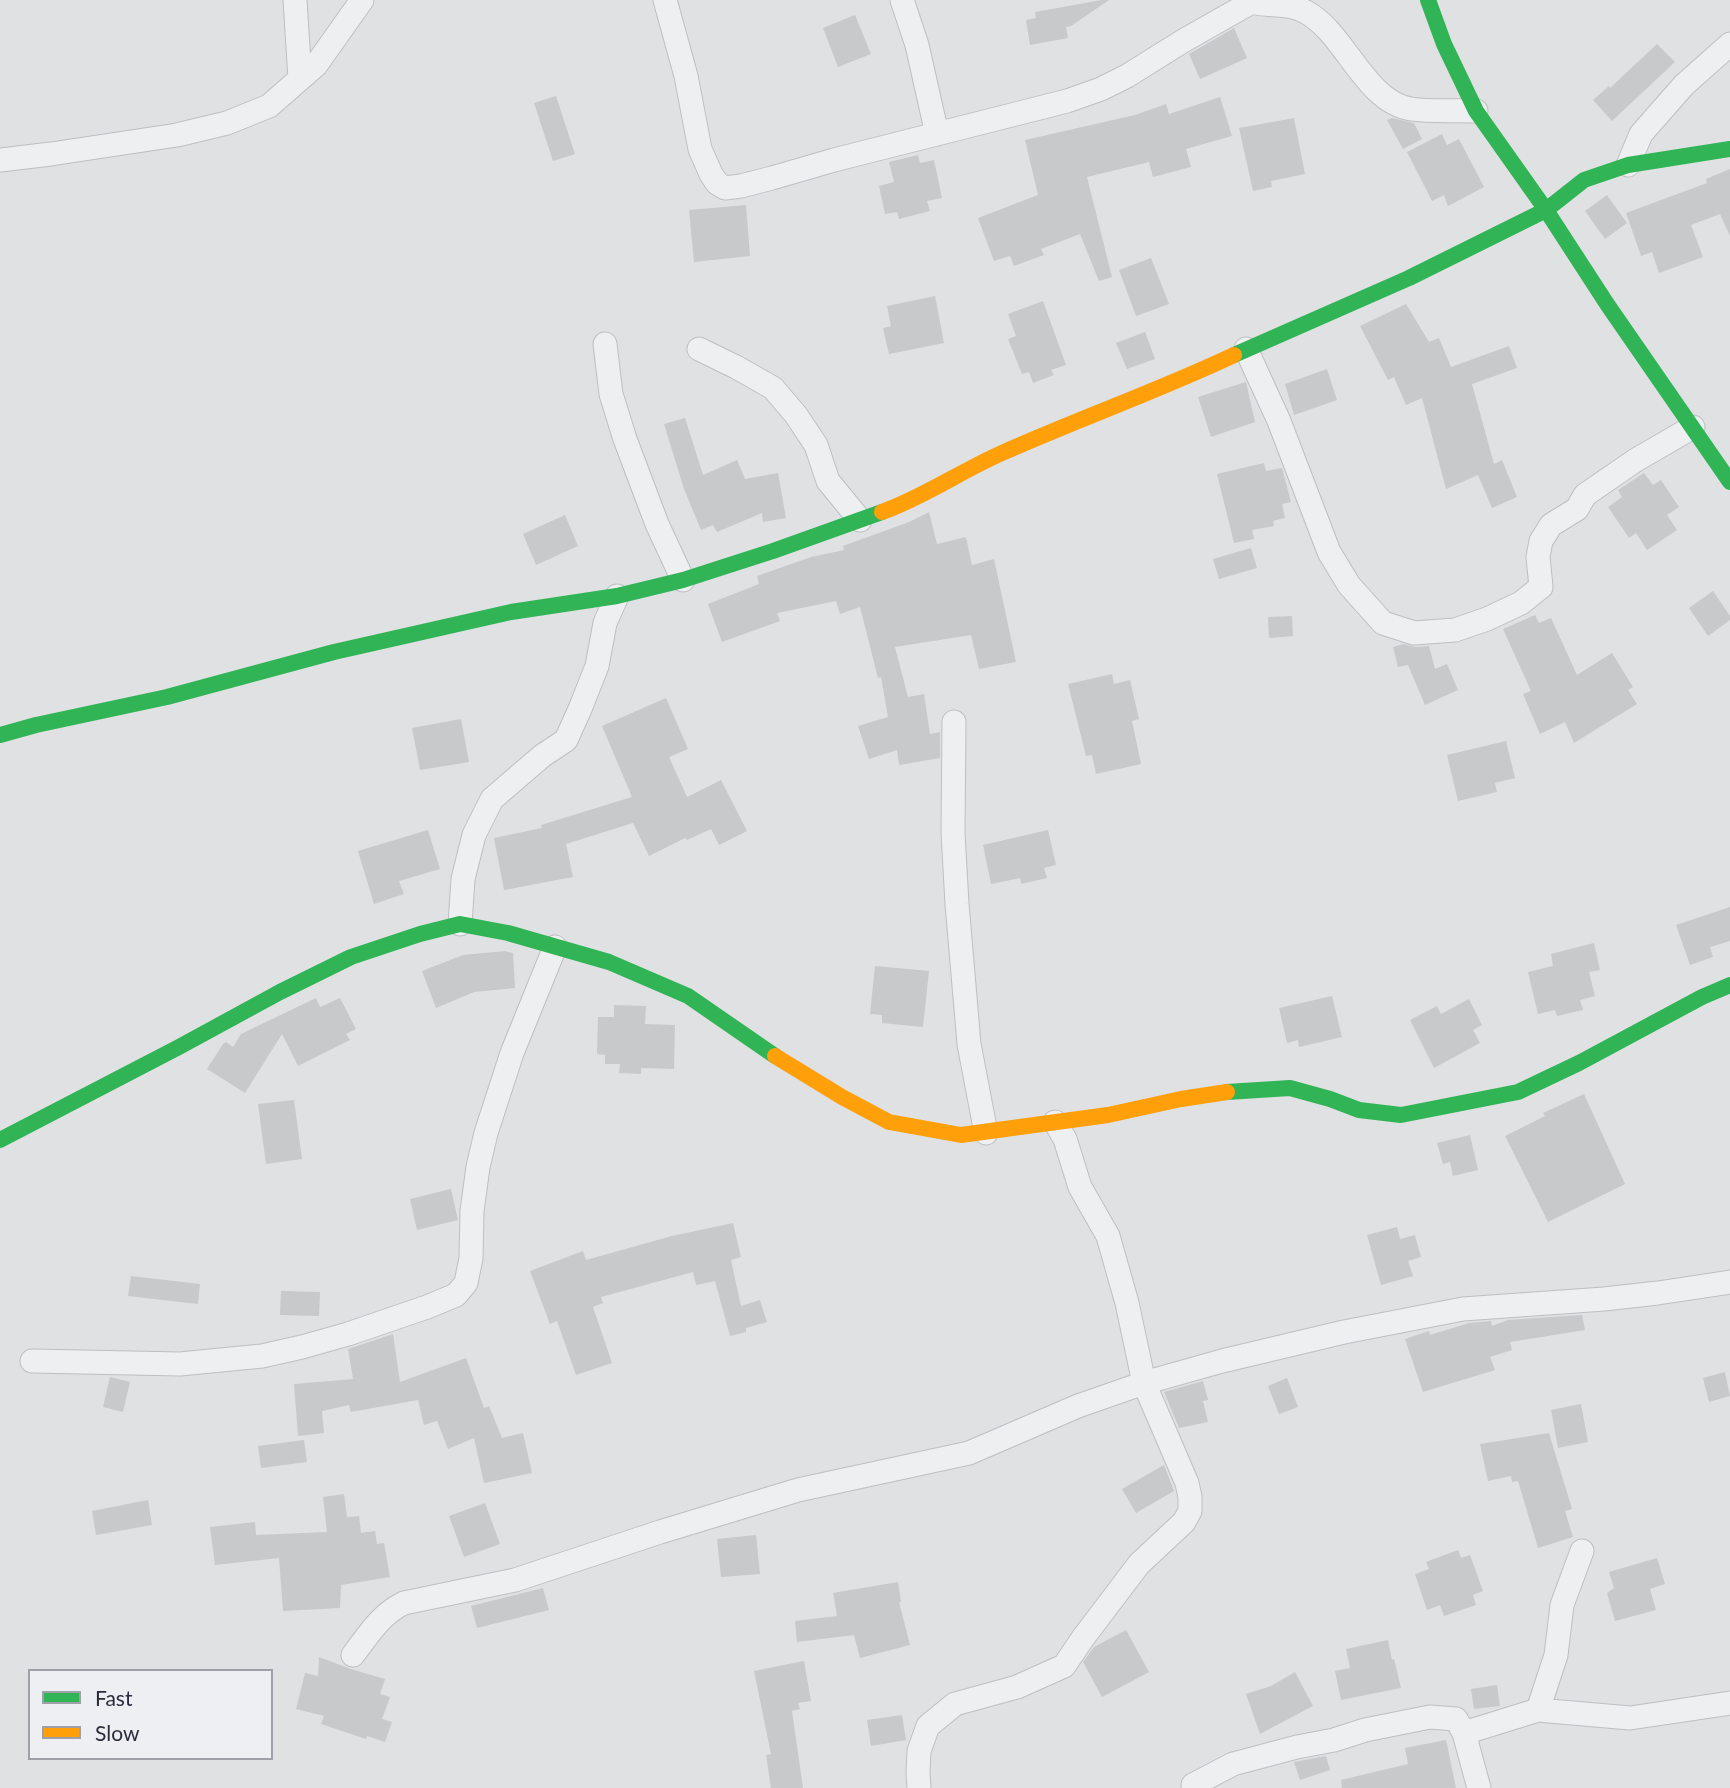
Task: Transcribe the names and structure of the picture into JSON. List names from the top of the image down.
{
  "legend": ["Fast", "Slow"]
}
